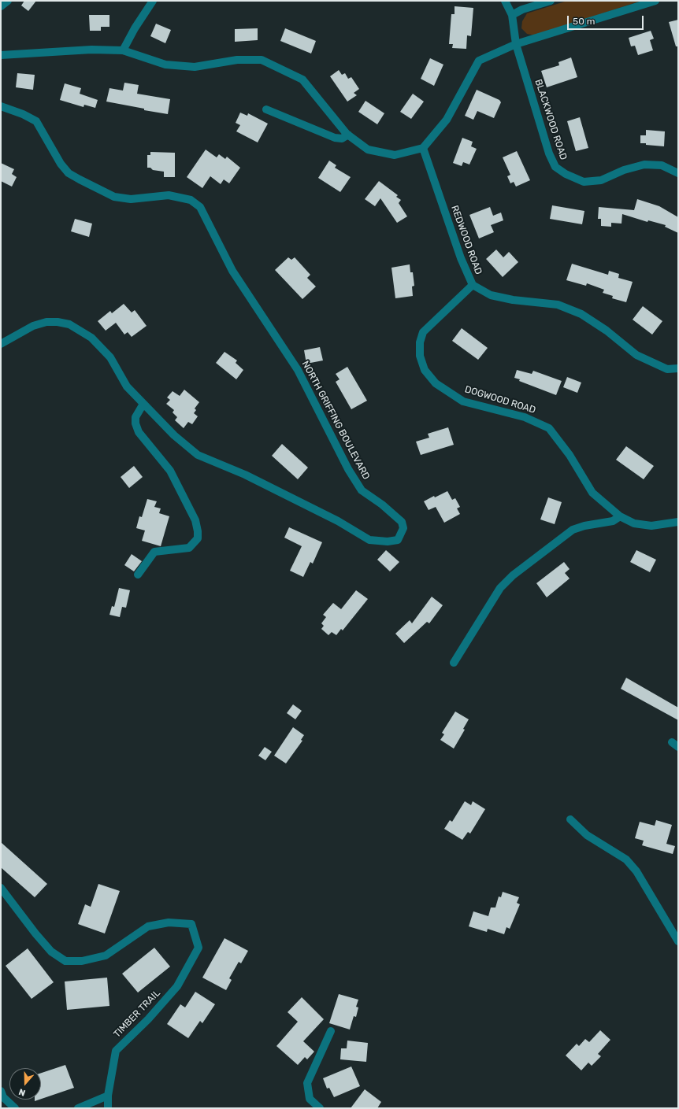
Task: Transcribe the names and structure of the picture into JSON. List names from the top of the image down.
{
  "streets": {
    "street": [
      "BLACKWOOD ROAD",
      "REDWOOD ROAD",
      "DOGWOOD ROAD",
      "NORTH GRIFFING BOULEVARD",
      "TIMBER TRAIL"
    ]
  },
  "crossings": [
    ["REDWOOD ROAD", "DOGWOOD ROAD"]
  ],
  "scale_bar": "50 m",
  "north": "bottom"
}
